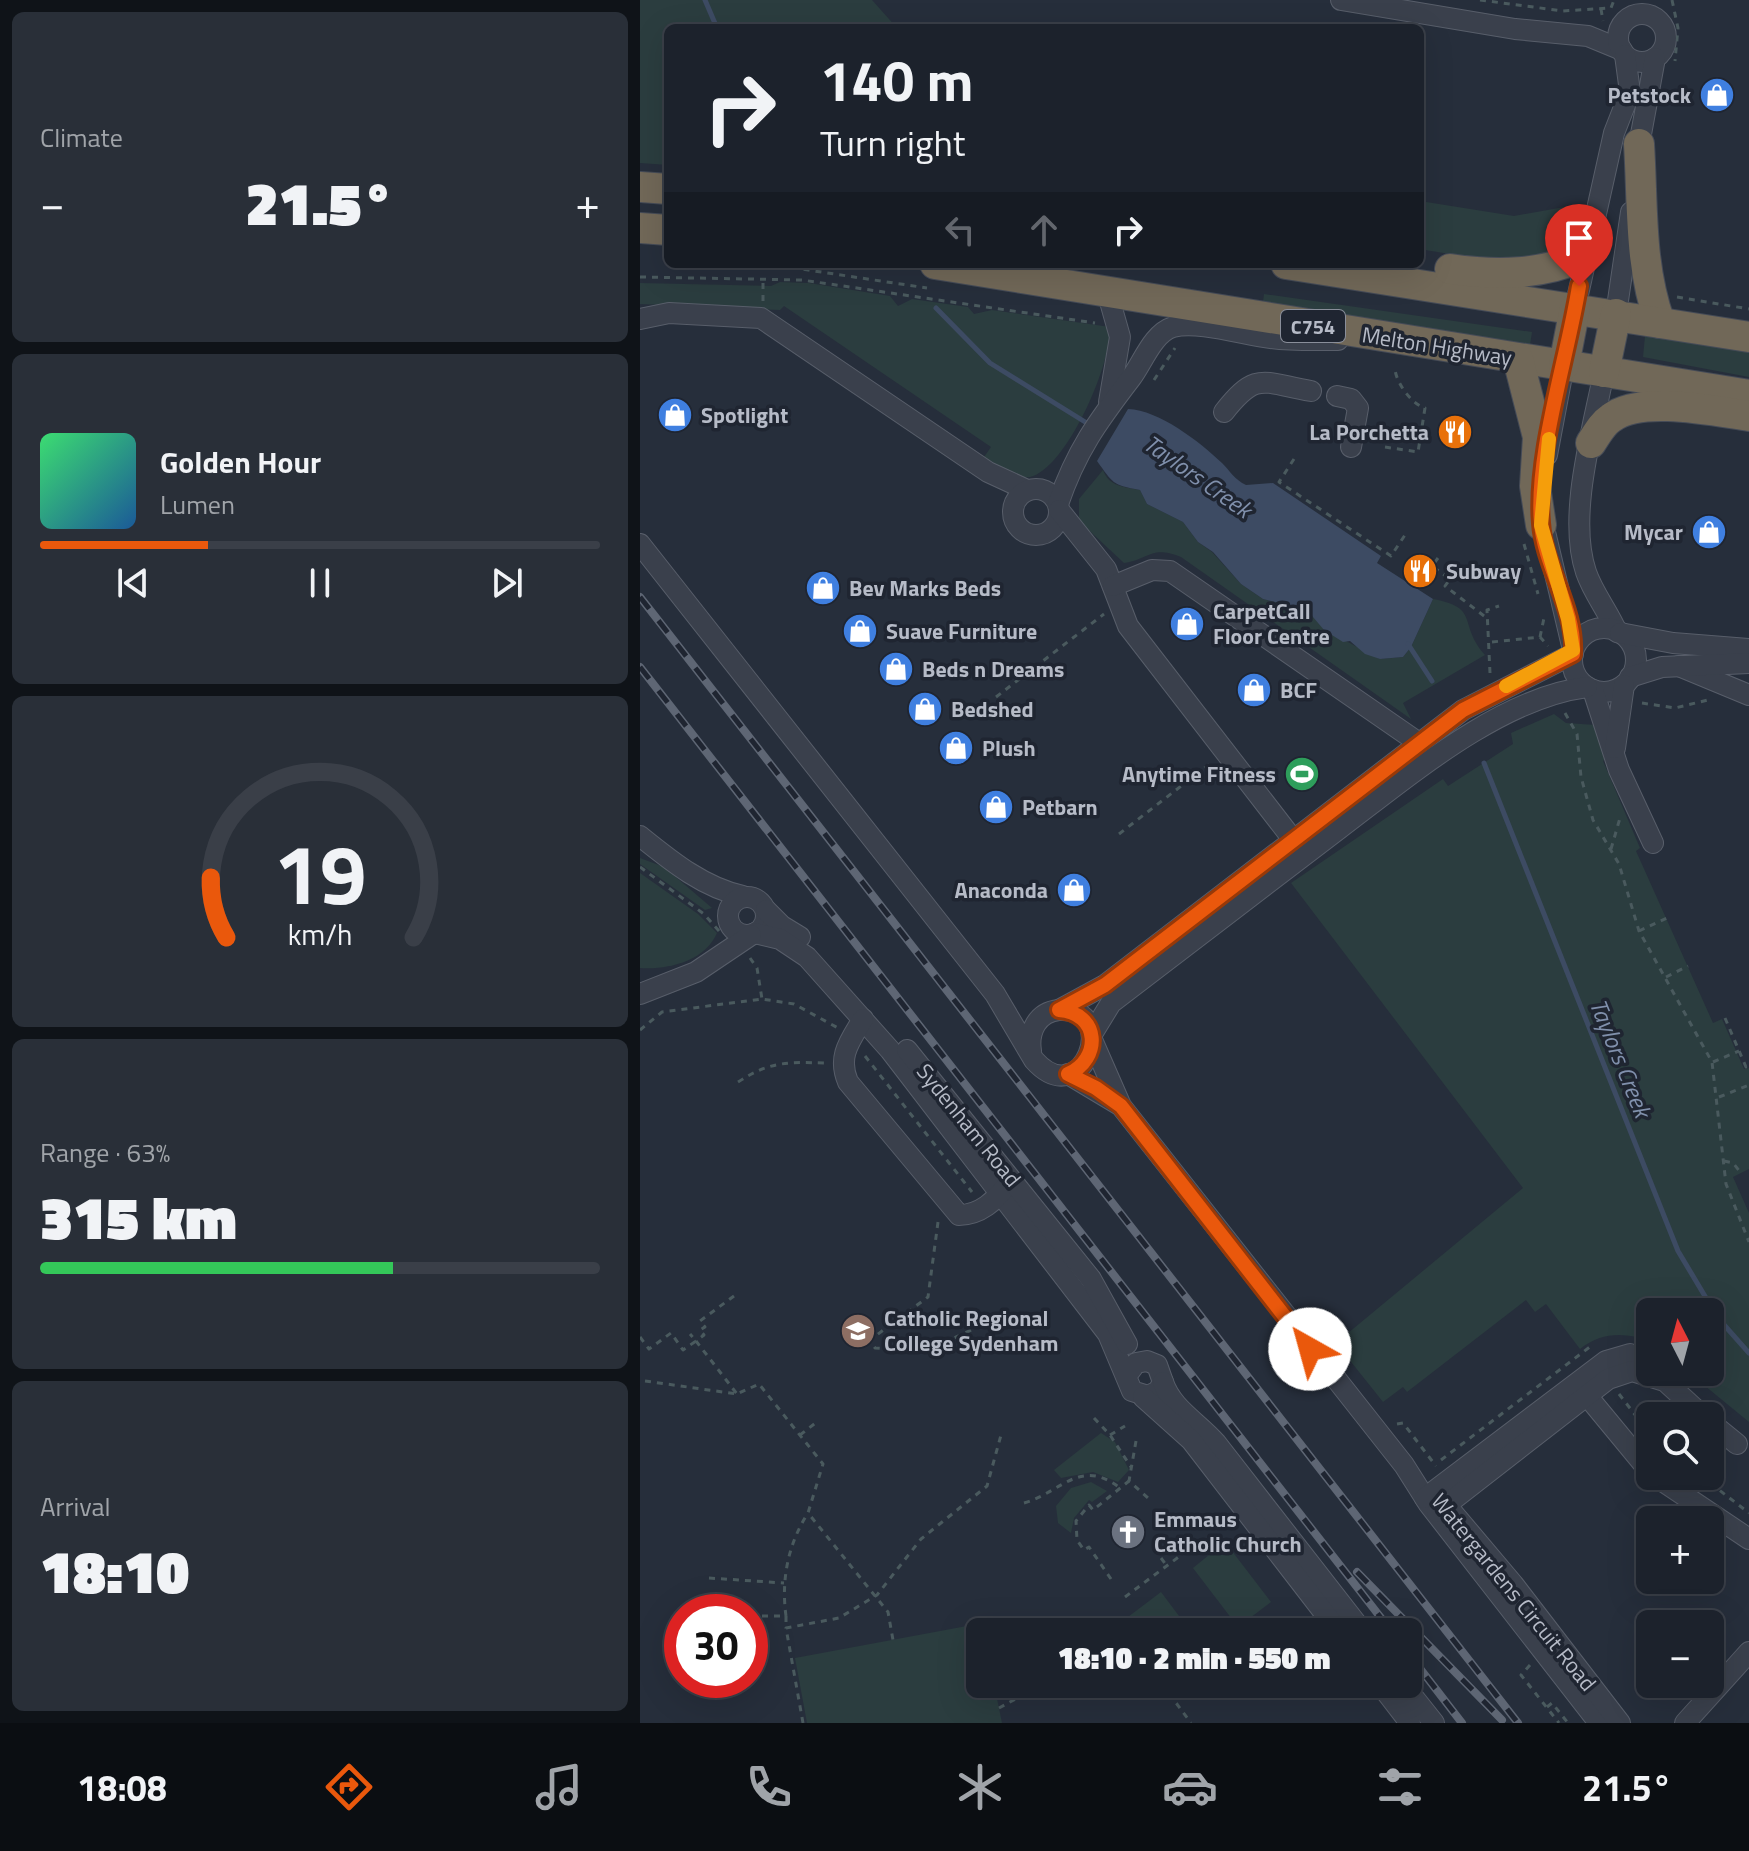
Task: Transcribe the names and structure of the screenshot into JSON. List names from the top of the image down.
{
  "streets": {
    "highway": ["C754", "Melton Highway"],
    "street": ["Sydenham Road", "Watergardens Circuit Road"]
  },
  "water": ["Taylors Creek"],
  "places": {
    "shop": [
      "Petstock",
      "Spotlight",
      "Mycar",
      "Bev Marks Beds",
      "CarpetCall Floor Centre",
      "Suave Furniture",
      "Beds n Dreams",
      "BCF",
      "Bedshed",
      "Plush",
      "Petbarn",
      "Anaconda"
    ],
    "restaurant": ["La Porchetta", "Subway"],
    "sports": ["Anytime Fitness"],
    "school or university": ["Catholic Regional College Sydenham"],
    "church": ["Emmaus Catholic Church"]
  },
  "north": "top",
  "page": {
    "tile": [
      "Climate",
      ["Range · 63%", "315 km"],
      ["Arrival", "18:10"]
    ],
    "turn": ["140 m", "Turn right"],
    "heat": ["−", "21.5°", "+"],
    "song": ["Golden Hour", "Lumen"],
    "map_buttons": ["+", "−"],
    "limit": "30",
    "trip": "18:10 · 2 min · 550 m",
    "tabs": ["18:08", "21.5°"],
    "gauge": ["19", "km/h"]
  }
}
